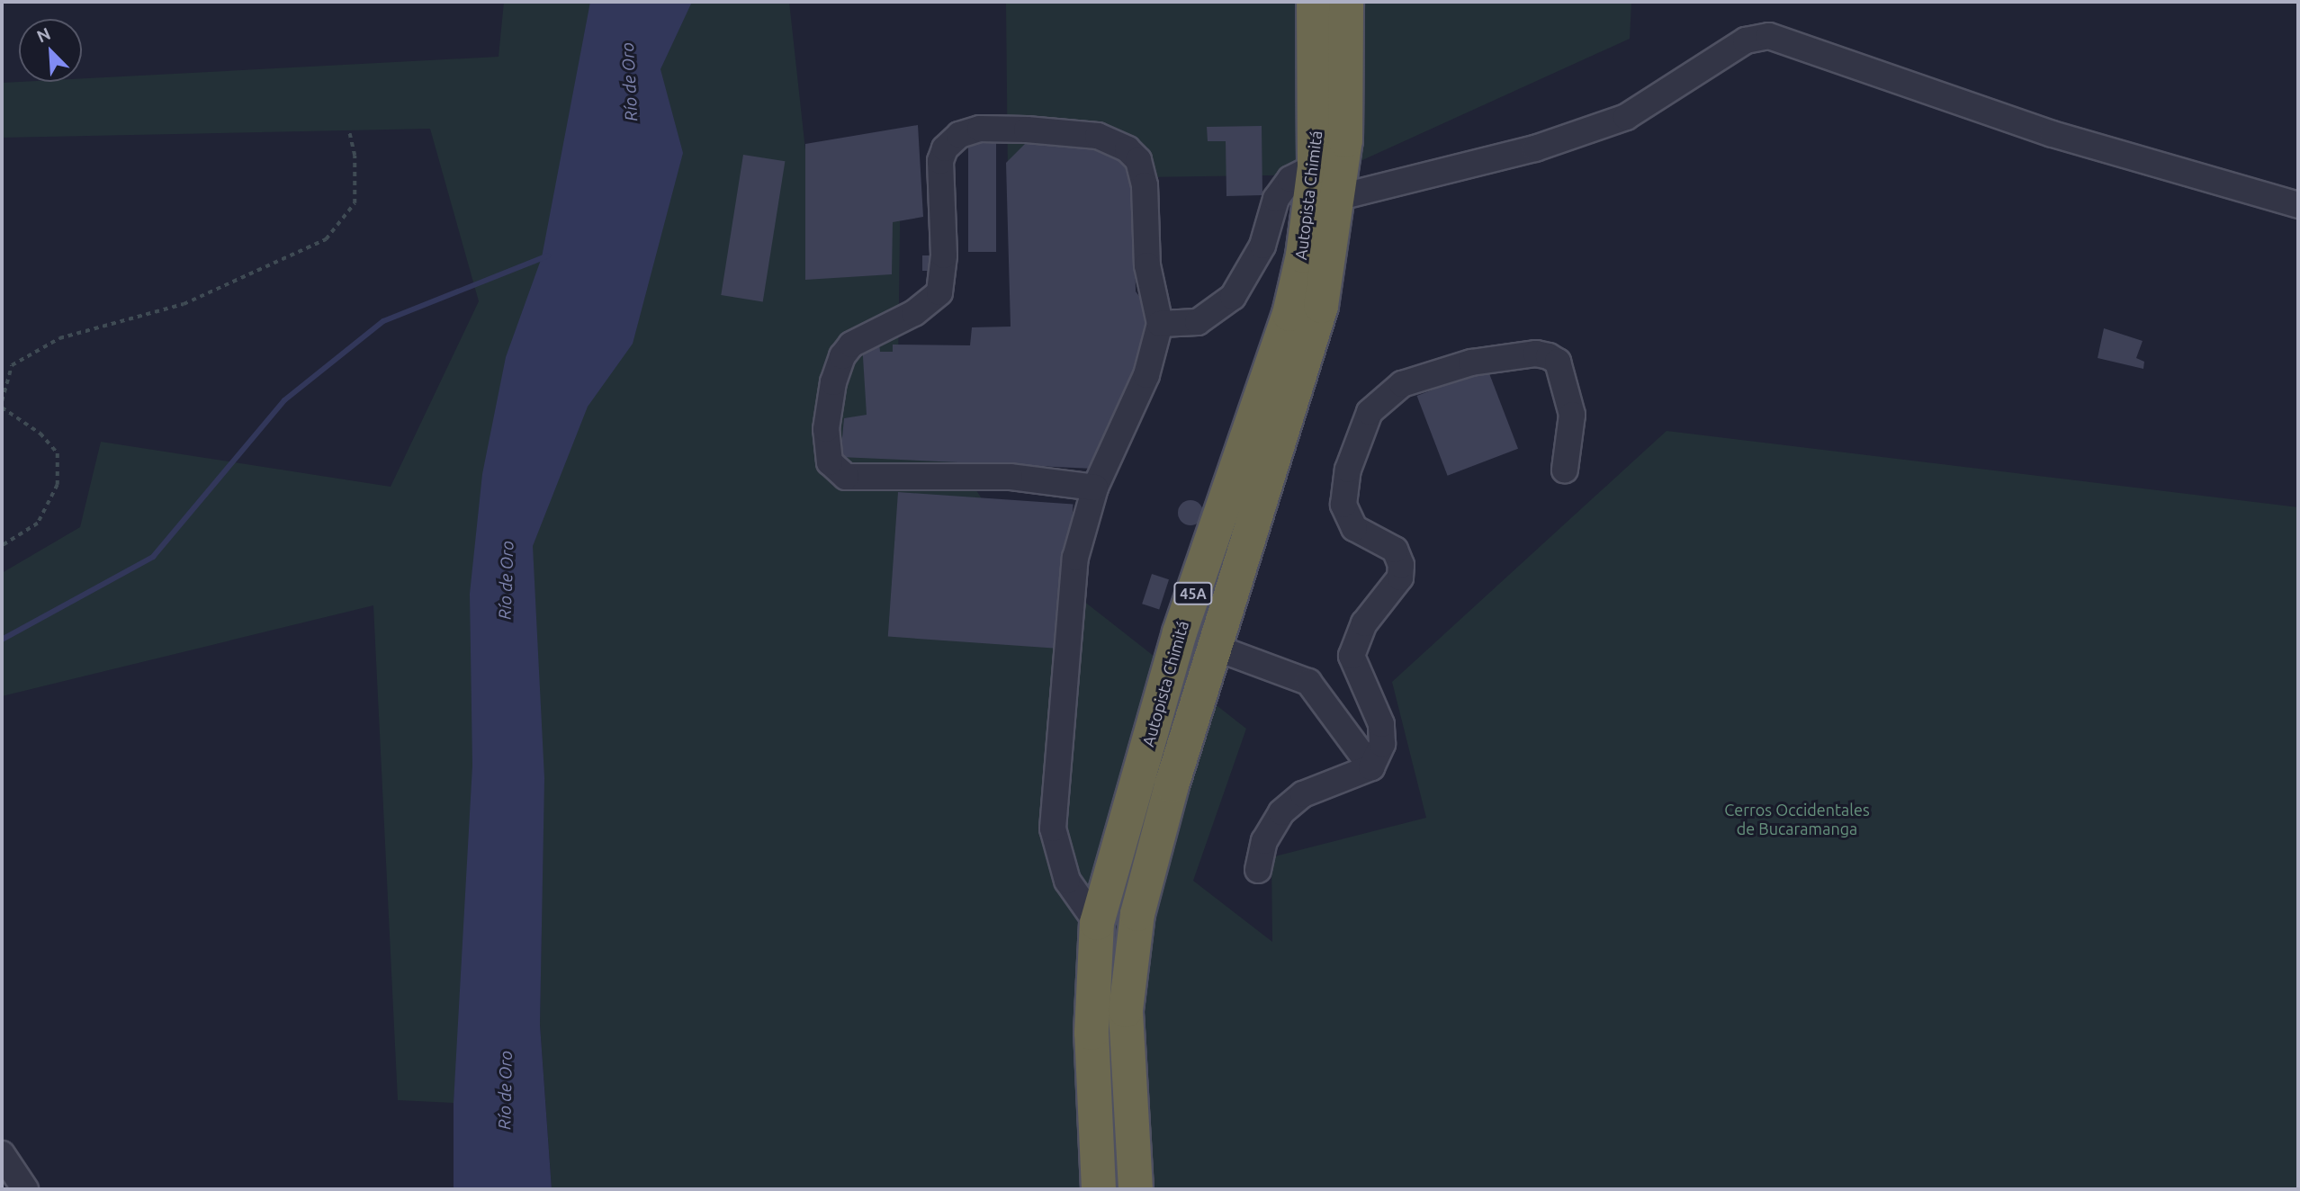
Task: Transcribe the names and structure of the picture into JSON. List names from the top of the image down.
{
  "streets": {
    "highway": ["Autopista Chimitá", "45A"]
  },
  "water": ["Río de Oro"],
  "parks": ["Cerros Occidentales de Bucaramanga"],
  "north": "top left"
}
